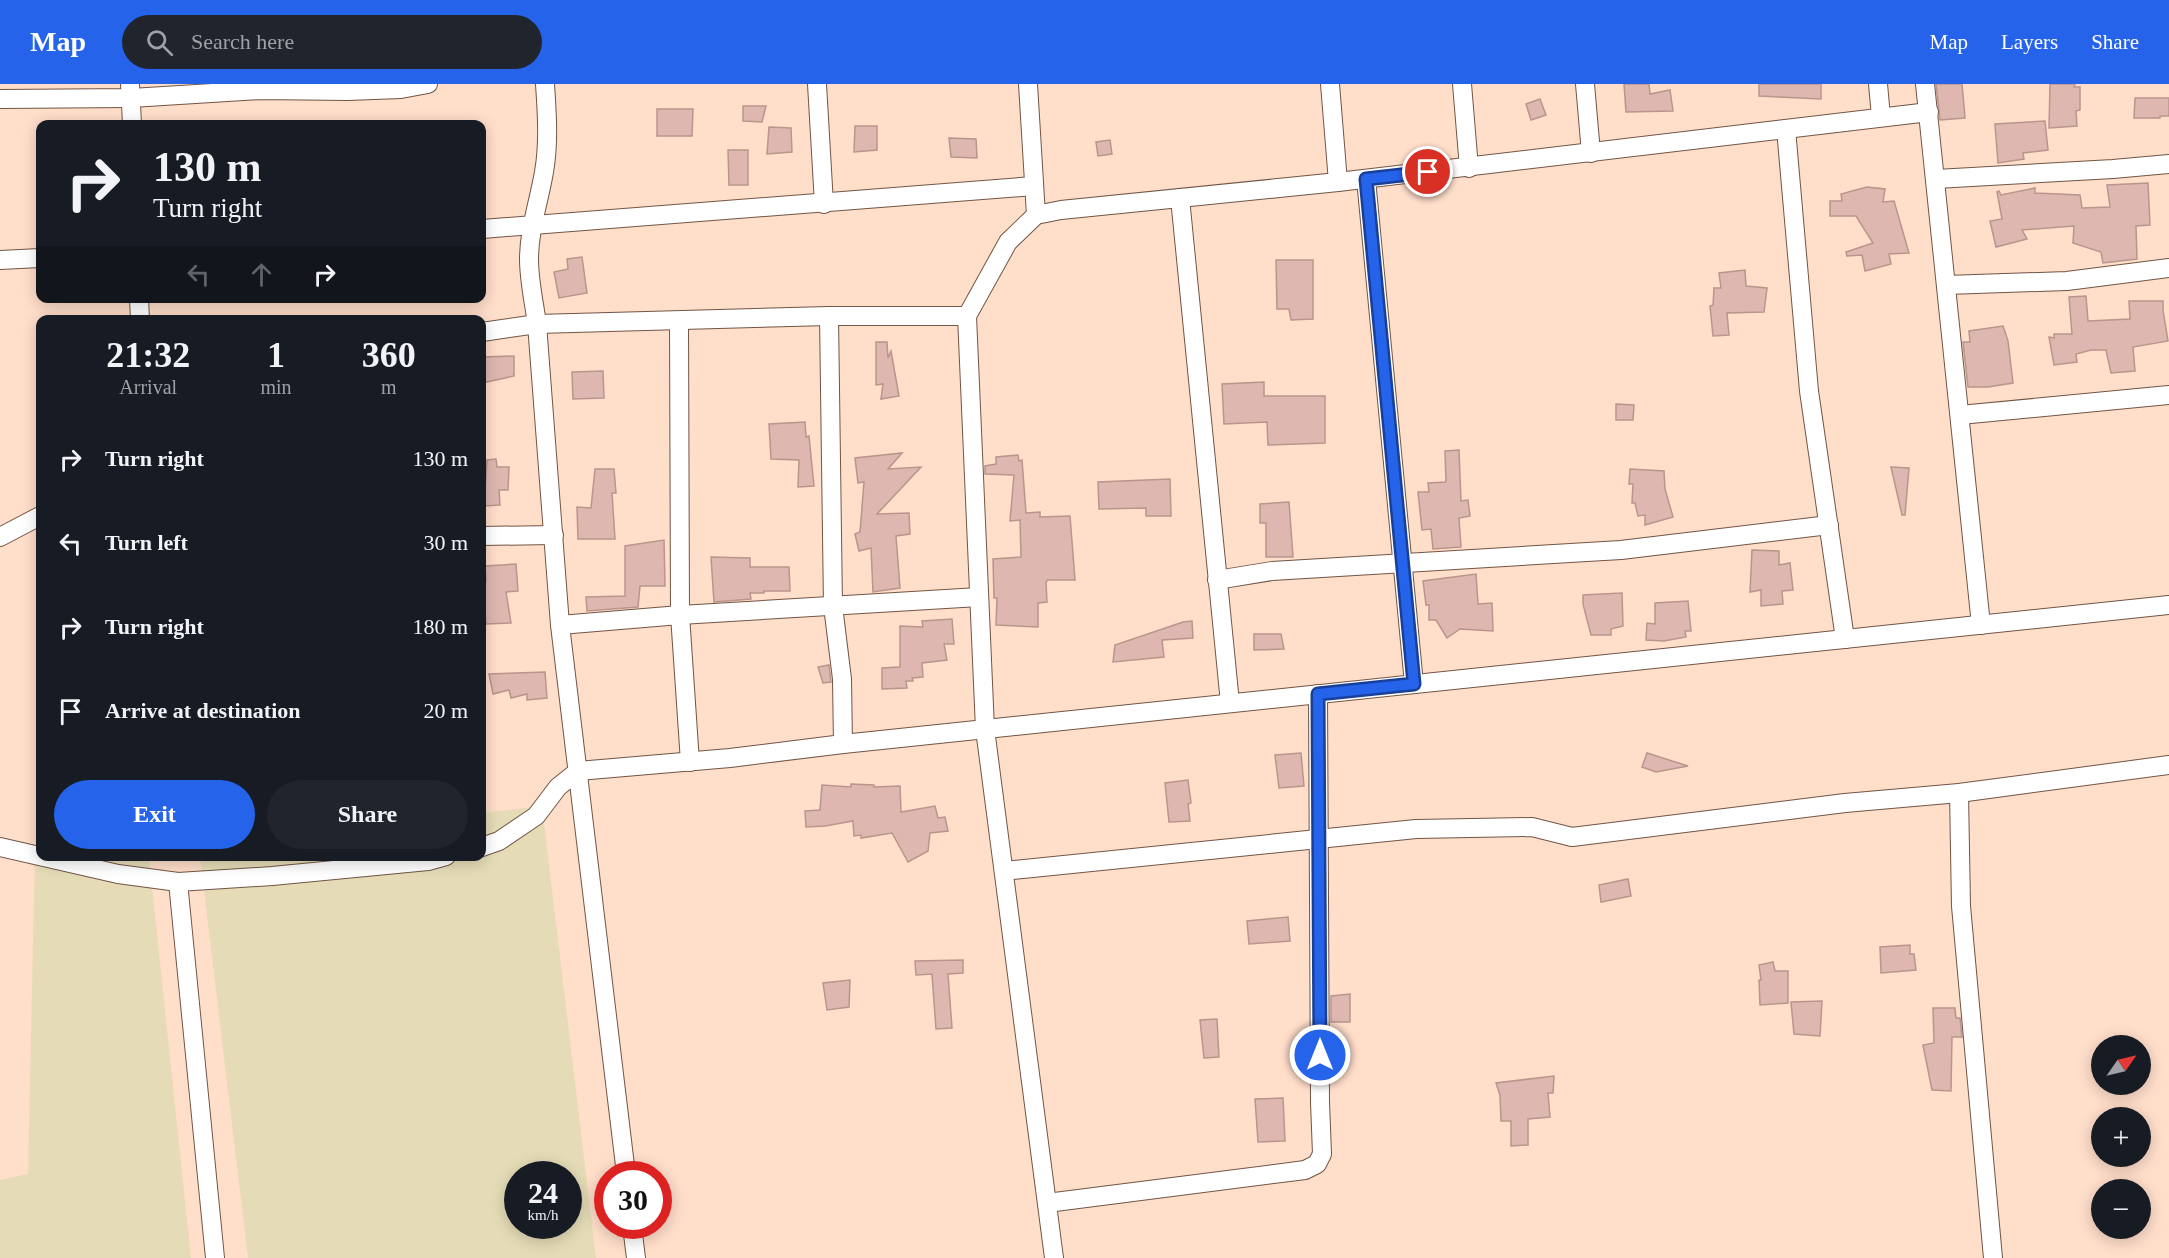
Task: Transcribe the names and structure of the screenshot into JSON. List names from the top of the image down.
{
  "north": "top right",
  "page": {
    "header": "Map",
    "search": "Search here",
    "nav": ["Map", "Layers", "Share"],
    "turn": ["130 m", "Turn right"],
    "eta": [
      "21:32",
      "Arrival",
      "1",
      "min",
      "360",
      "m"
    ],
    "list": [
      {
        "name": "Turn right",
        "value": "130 m"
      },
      {
        "name": "Turn left",
        "value": "30 m"
      },
      {
        "name": "Turn right",
        "value": "180 m"
      },
      {
        "name": "Arrive at destination",
        "value": "20 m"
      }
    ],
    "buttons": ["Exit", "Share"],
    "map_buttons": ["+", "−"],
    "speed": "24 km/h",
    "limit": "30"
  }
}
